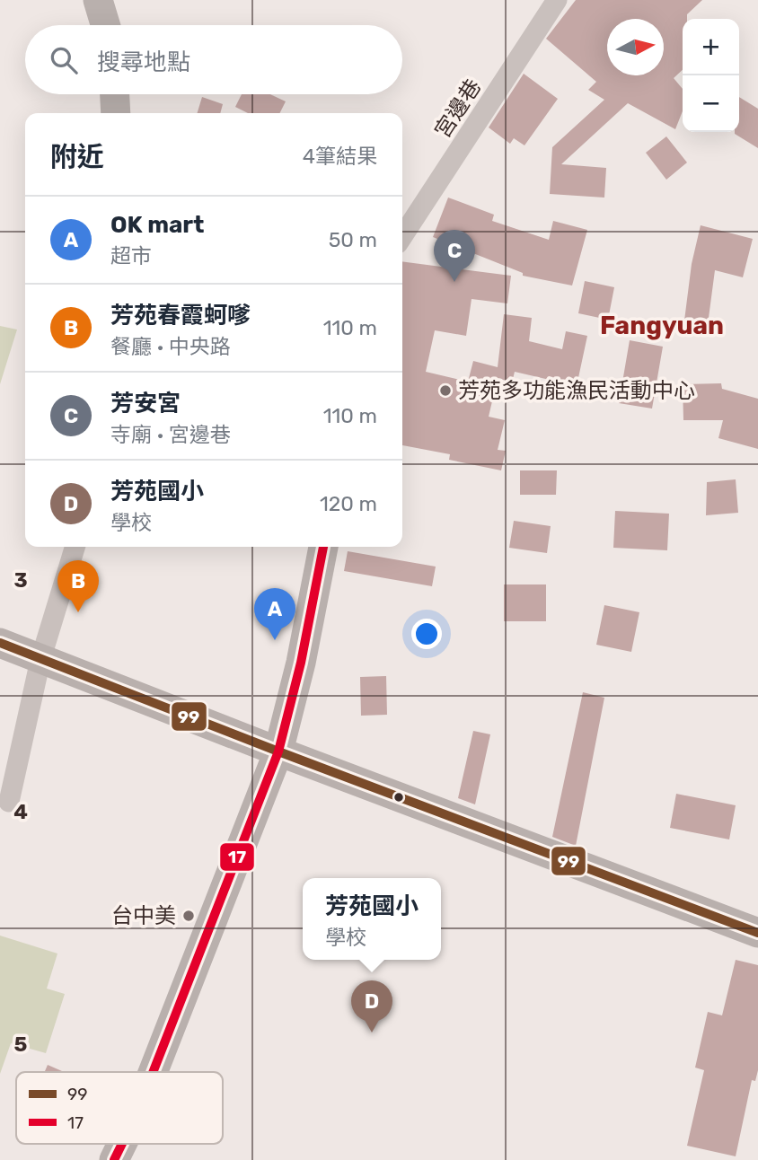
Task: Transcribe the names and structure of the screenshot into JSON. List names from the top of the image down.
{
  "streets": {
    "street": ["宮邊巷"]
  },
  "districts": ["Fangyuan"],
  "places": ["芳苑多功能漁民活動中心", "台中美"],
  "lines": ["transit line 17", "transit line 99"],
  "legend": ["99", "17"],
  "north": "right",
  "page": {
    "map_buttons": ["+", "−"],
    "search": "搜尋地點",
    "heading": ["附近", "4筆結果"],
    "list": [
      {
        "mark": "A",
        "name": "OK mart",
        "note": "超市",
        "value": "50 m"
      },
      {
        "mark": "B",
        "name": "芳苑春霞蚵嗲",
        "note": "餐廳 · 中央路",
        "value": "110 m"
      },
      {
        "mark": "C",
        "name": "芳安宮",
        "note": "寺廟 · 宮邊巷",
        "value": "110 m"
      },
      {
        "mark": "D",
        "name": "芳苑國小",
        "note": "學校",
        "value": "120 m"
      }
    ],
    "pins": [
      "C",
      "B",
      "A",
      "D"
    ],
    "popup": ["芳苑國小", "學校"]
  },
  "grid": {
    "rows": ["3", "4", "5"]
  }
}
